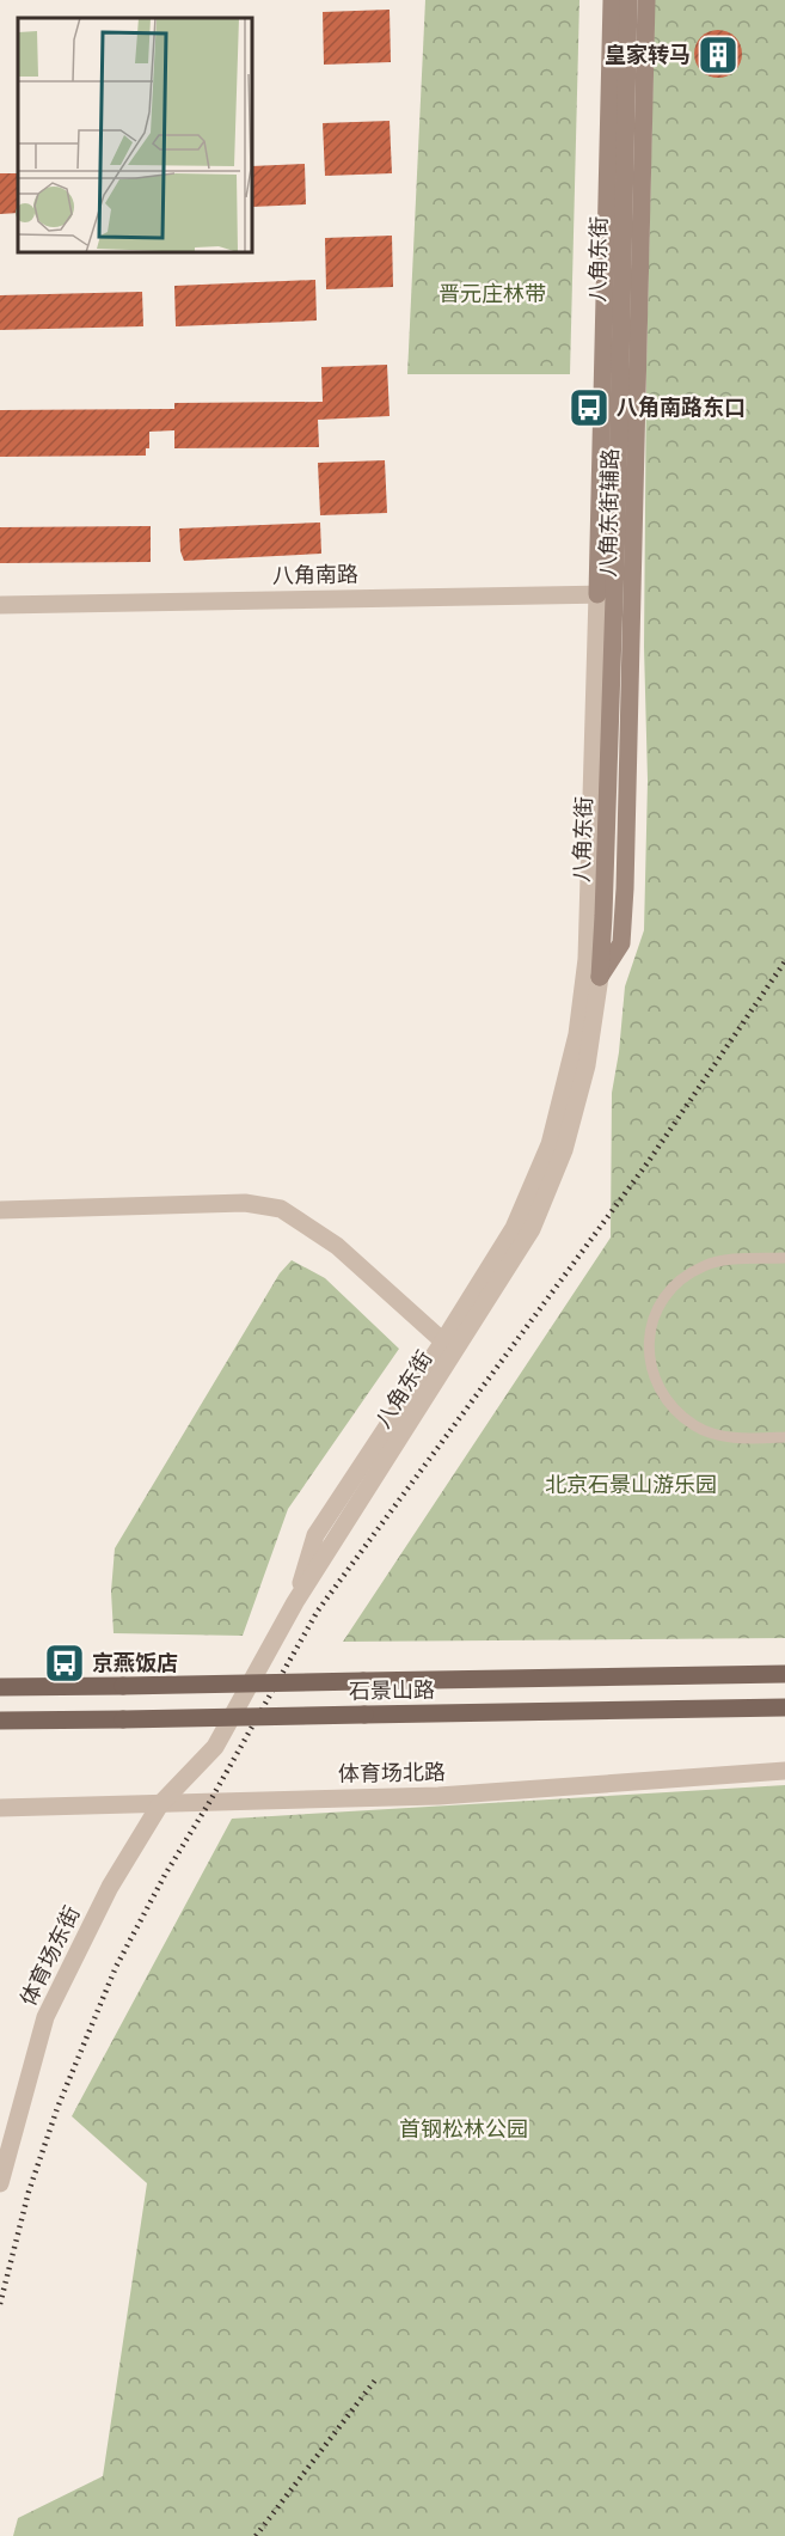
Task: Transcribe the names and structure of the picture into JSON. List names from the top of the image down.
{
  "streets": {
    "main road": ["八角东街", "八角东街辅路", "石景山路"],
    "street": ["八角南路", "体育场北路", "体育场东街"]
  },
  "crossings": [
    ["八角东街", "八角东街辅路"],
    ["八角东街", "八角南路"],
    ["八角东街", "体育场北路"],
    ["八角东街", "体育场东街"],
    ["八角东街辅路", "八角南路"],
    ["体育场北路", "体育场东街"]
  ],
  "parks": ["晋元庄林带", "北京石景山游乐园", "首钢松林公园"],
  "places": {
    "building": ["皇家转马"],
    "bus stop": ["八角南路东口", "京燕饭店"]
  }
}
